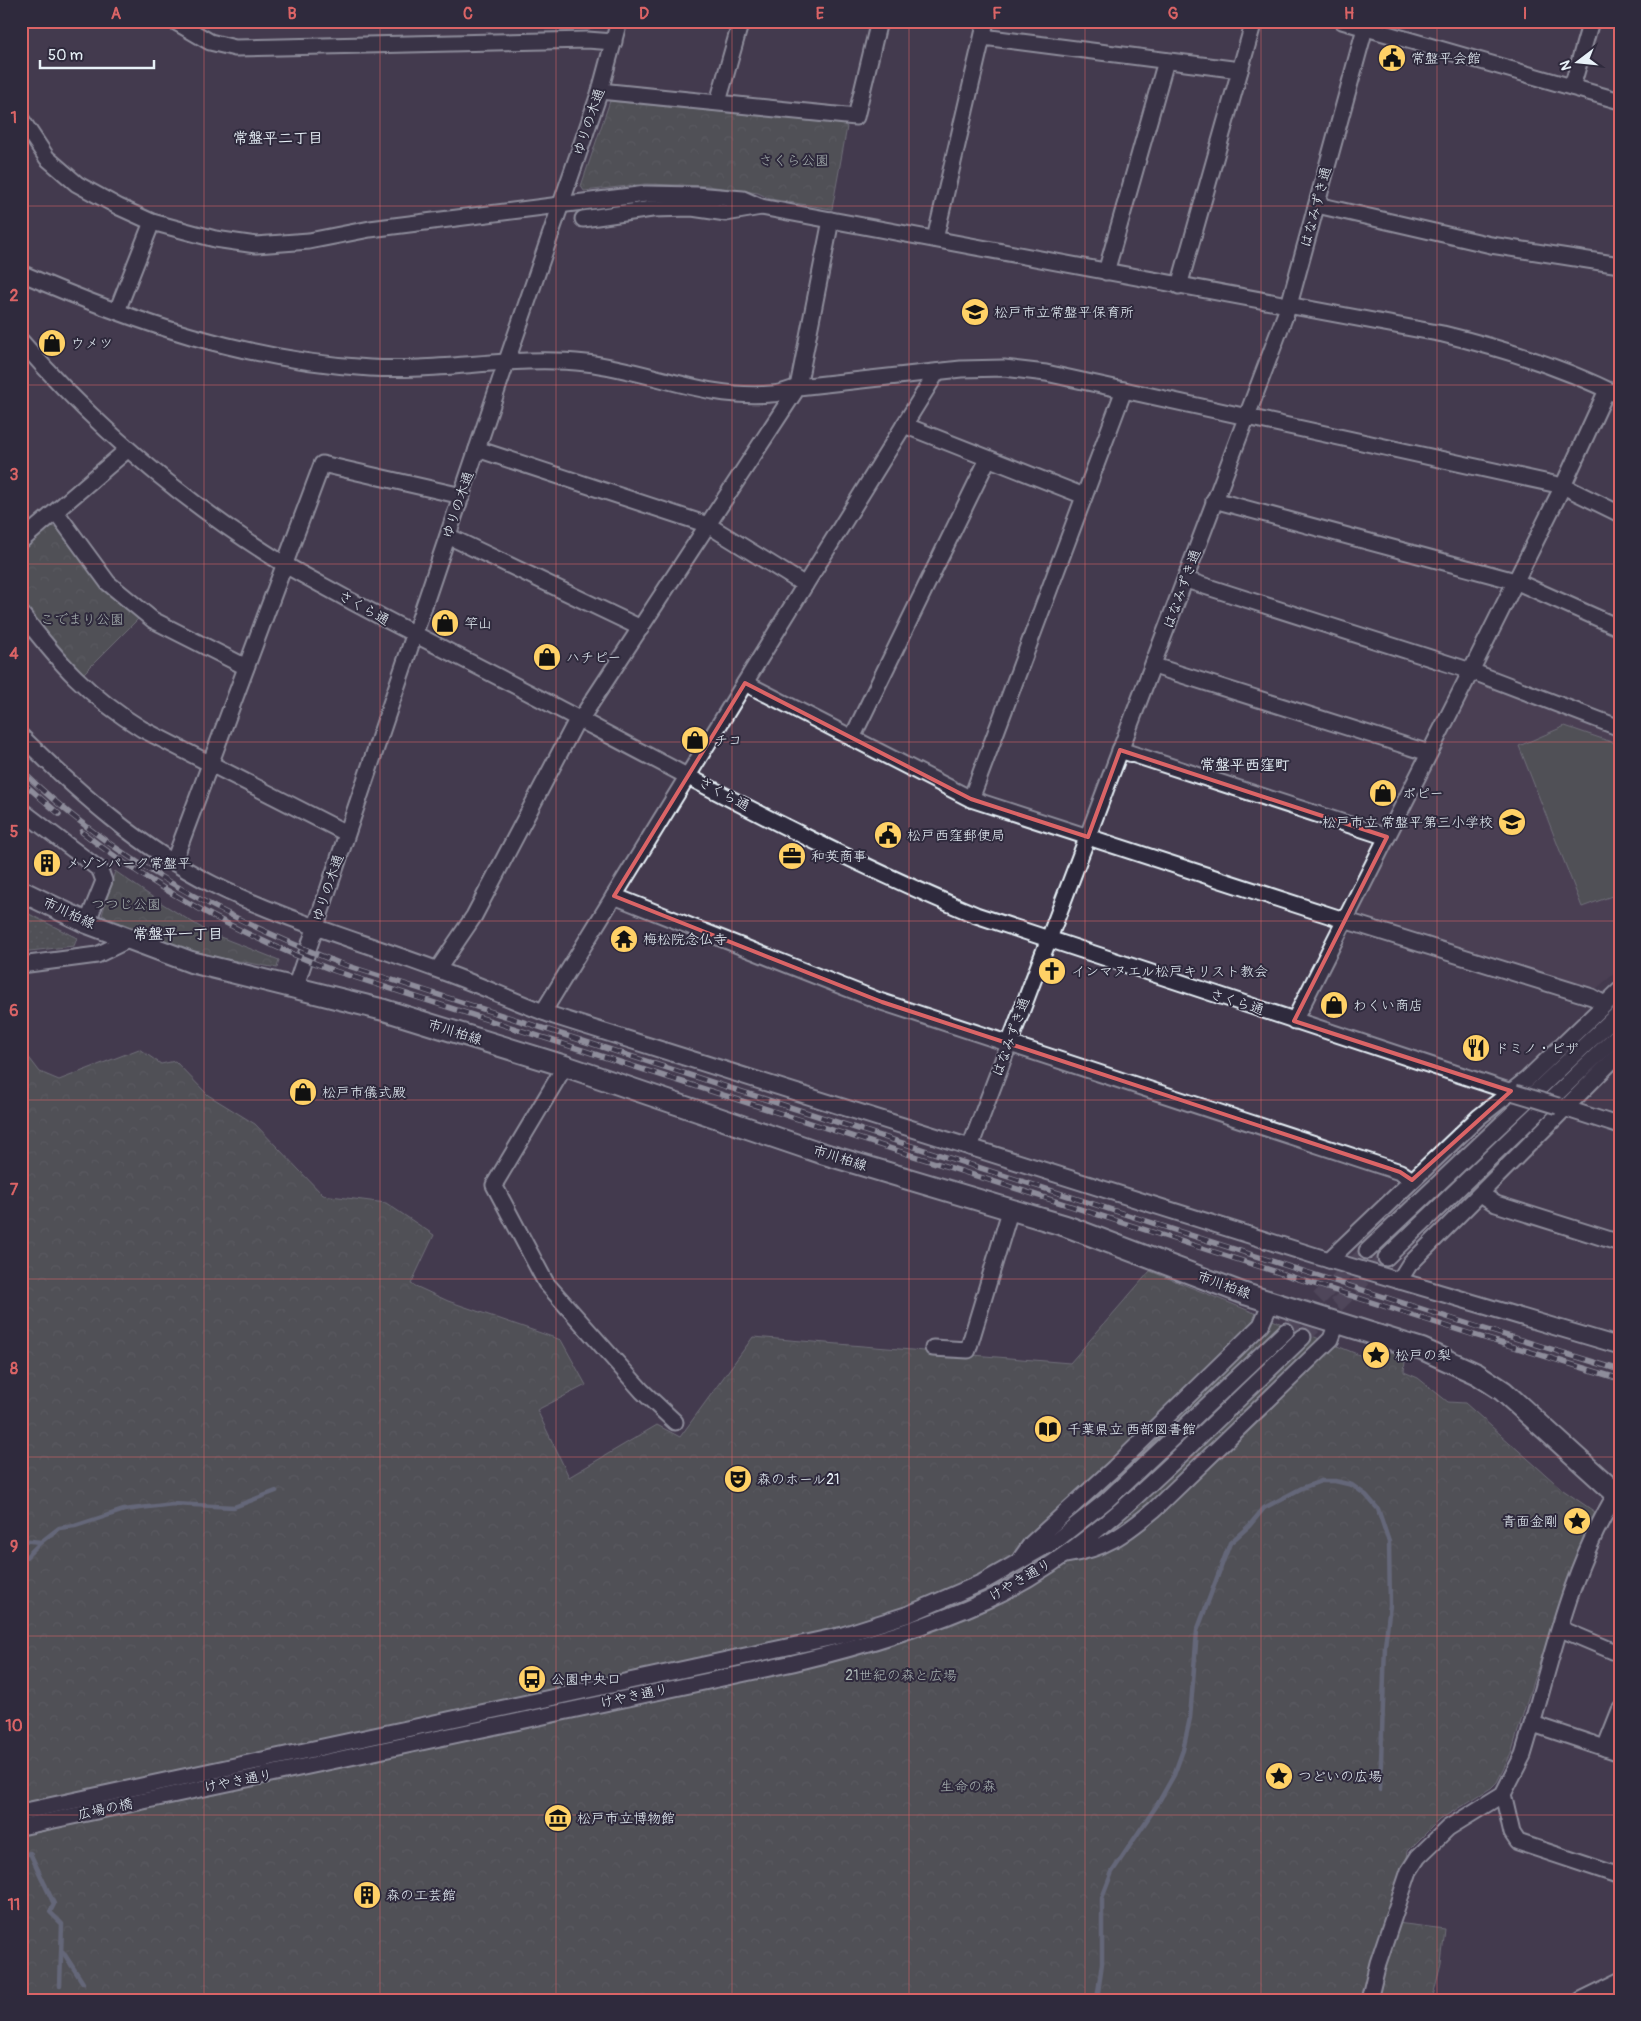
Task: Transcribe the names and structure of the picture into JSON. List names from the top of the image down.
{
  "streets": {
    "main road": ["市川柏線"],
    "street": [
      "ゆりの木通",
      "はなみずき通",
      "さくら通",
      "けやき通り",
      "広場の橋"
    ]
  },
  "crossings": [
    ["ゆりの木通", "さくら通"],
    ["ゆりの木通", "市川柏線"],
    ["はなみずき通", "さくら通"],
    ["けやき通り", "広場の橋"]
  ],
  "districts": ["常盤平二丁目", "常盤平西窪町", "常盤平一丁目"],
  "parks": [
    "さくら公園",
    "こでまり公園",
    "つつじ公園",
    "21世紀の森と広場",
    "生命の森"
  ],
  "places": {
    "public building": ["常盤平会館", "松戸西窪郵便局"],
    "school or university": ["松戸市立常盤平保育所", "松戸市立 常盤平第三小学校"],
    "shop": [
      "ウメツ",
      "竿山",
      "ハチピー",
      "チコ",
      "ポピー",
      "わくい商店",
      "松戸市儀式殿"
    ],
    "office": ["和英商事"],
    "building": ["メゾンパーク常盤平", "森の工芸館"],
    "temple": ["梅松院念仏寺"],
    "church": ["インマヌエル松戸キリスト教会"],
    "restaurant": ["ドミノ・ピザ"],
    "place": ["松戸の梨", "青面金剛", "つどいの広場"],
    "library": ["千葉県立 西部図書館"],
    "theatre": ["森のホール21"],
    "bus stop": ["公園中央口"],
    "museum": ["松戸市立博物館"]
  },
  "scale_bar": "50 m",
  "north": "left",
  "grid": {
    "columns": [
      "A",
      "B",
      "C",
      "D",
      "E",
      "F",
      "G",
      "H",
      "I"
    ],
    "rows": [
      "1",
      "2",
      "3",
      "4",
      "5",
      "6",
      "7",
      "8",
      "9",
      "10",
      "11"
    ]
  }
}
